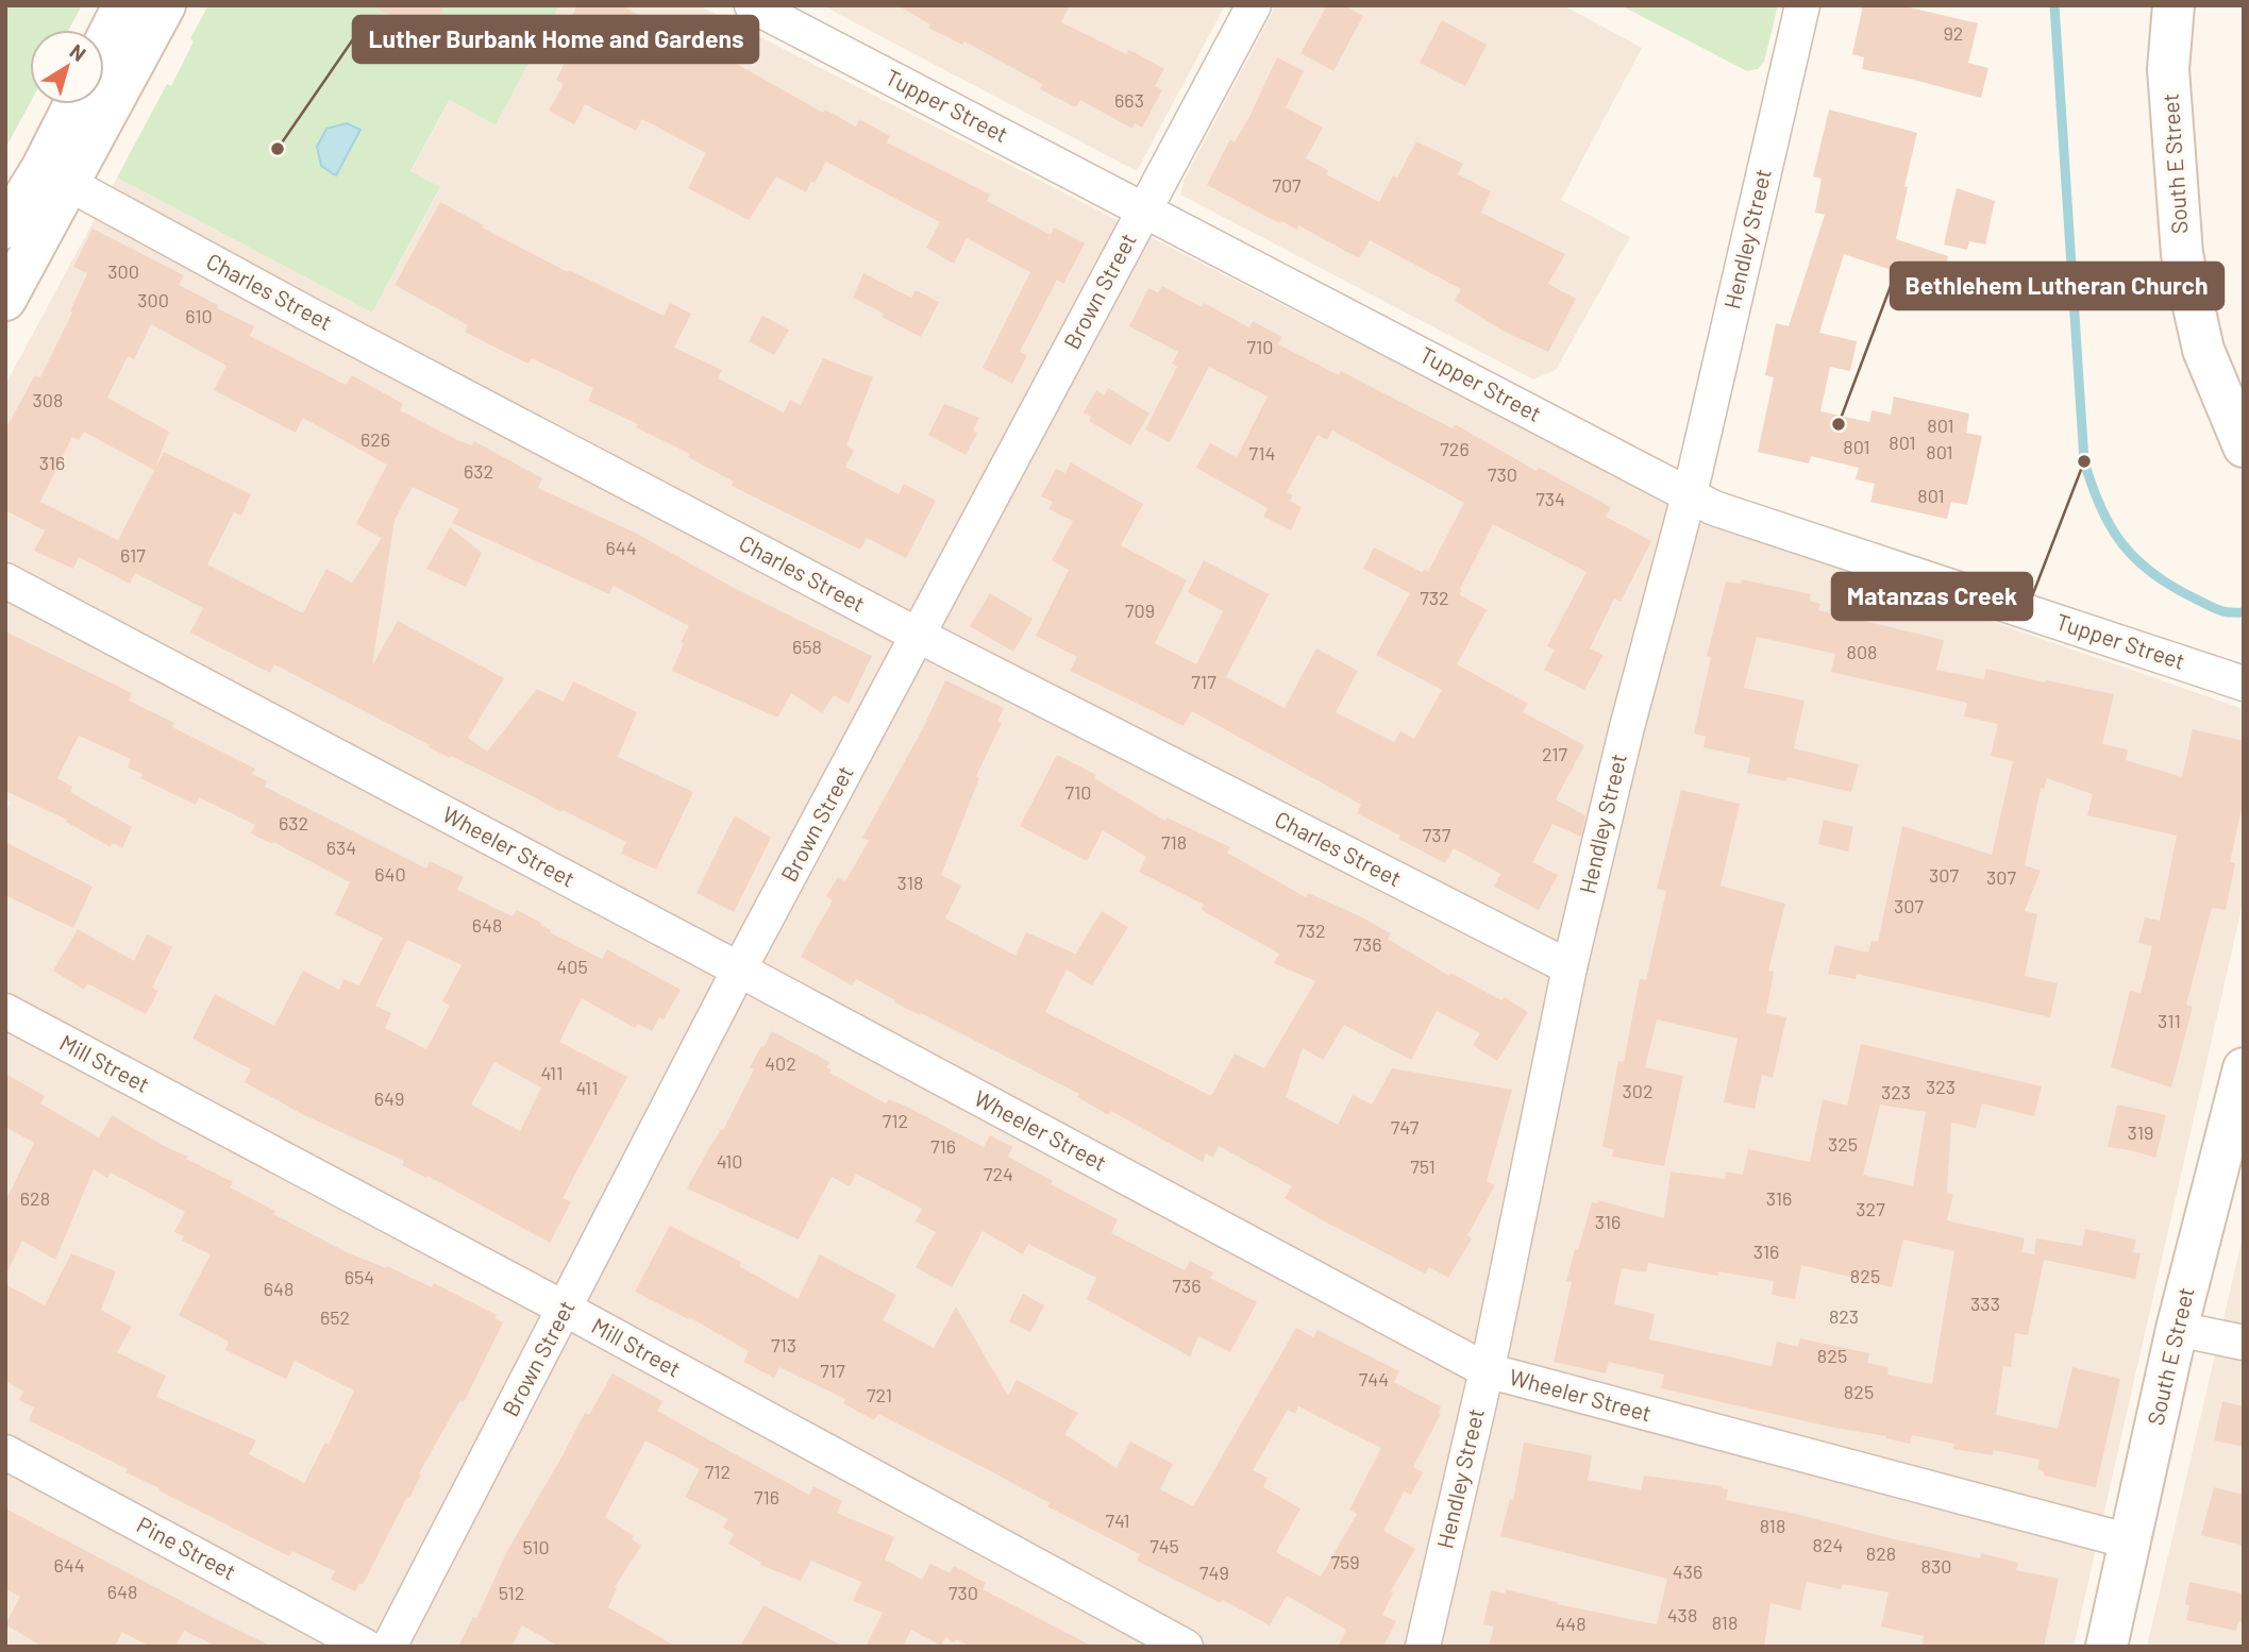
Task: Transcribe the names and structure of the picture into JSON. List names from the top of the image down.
{
  "streets": {
    "street": [
      "Tupper Street",
      "South E Street",
      "Hendley Street",
      "Brown Street",
      "Charles Street",
      "Wheeler Street",
      "Mill Street",
      "Pine Street"
    ]
  },
  "crossings": [
    ["Tupper Street", "Hendley Street"],
    ["Tupper Street", "Brown Street"],
    ["South E Street", "Wheeler Street"],
    ["Hendley Street", "Charles Street"],
    ["Hendley Street", "Wheeler Street"],
    ["Brown Street", "Charles Street"],
    ["Brown Street", "Wheeler Street"],
    ["Brown Street", "Mill Street"]
  ],
  "places": ["Luther Burbank Home and Gardens", "Bethlehem Lutheran Church", "Matanzas Creek"],
  "house_numbers": [
    "92",
    "663",
    "707",
    "300",
    "300",
    "610",
    "710",
    "308",
    "801",
    "626",
    "801",
    "801",
    "726",
    "801",
    "714",
    "316",
    "632",
    "730",
    "801",
    "734",
    "644",
    "617",
    "732",
    "709",
    "658",
    "808",
    "717",
    "217",
    "710",
    "632",
    "737",
    "718",
    "634",
    "640",
    "307",
    "307",
    "318",
    "307",
    "648",
    "732",
    "736",
    "405",
    "311",
    "402",
    "411",
    "323",
    "411",
    "302",
    "323",
    "649",
    "712",
    "747",
    "319",
    "325",
    "716",
    "410",
    "751",
    "724",
    "628",
    "316",
    "327",
    "316",
    "316",
    "825",
    "654",
    "736",
    "648",
    "333",
    "823",
    "652",
    "713",
    "825",
    "717",
    "744",
    "825",
    "721",
    "712",
    "716",
    "741",
    "818",
    "824",
    "745",
    "510",
    "828",
    "759",
    "644",
    "830",
    "436",
    "749",
    "648",
    "512",
    "730",
    "438",
    "818",
    "448"
  ],
  "north": "top right"
}
